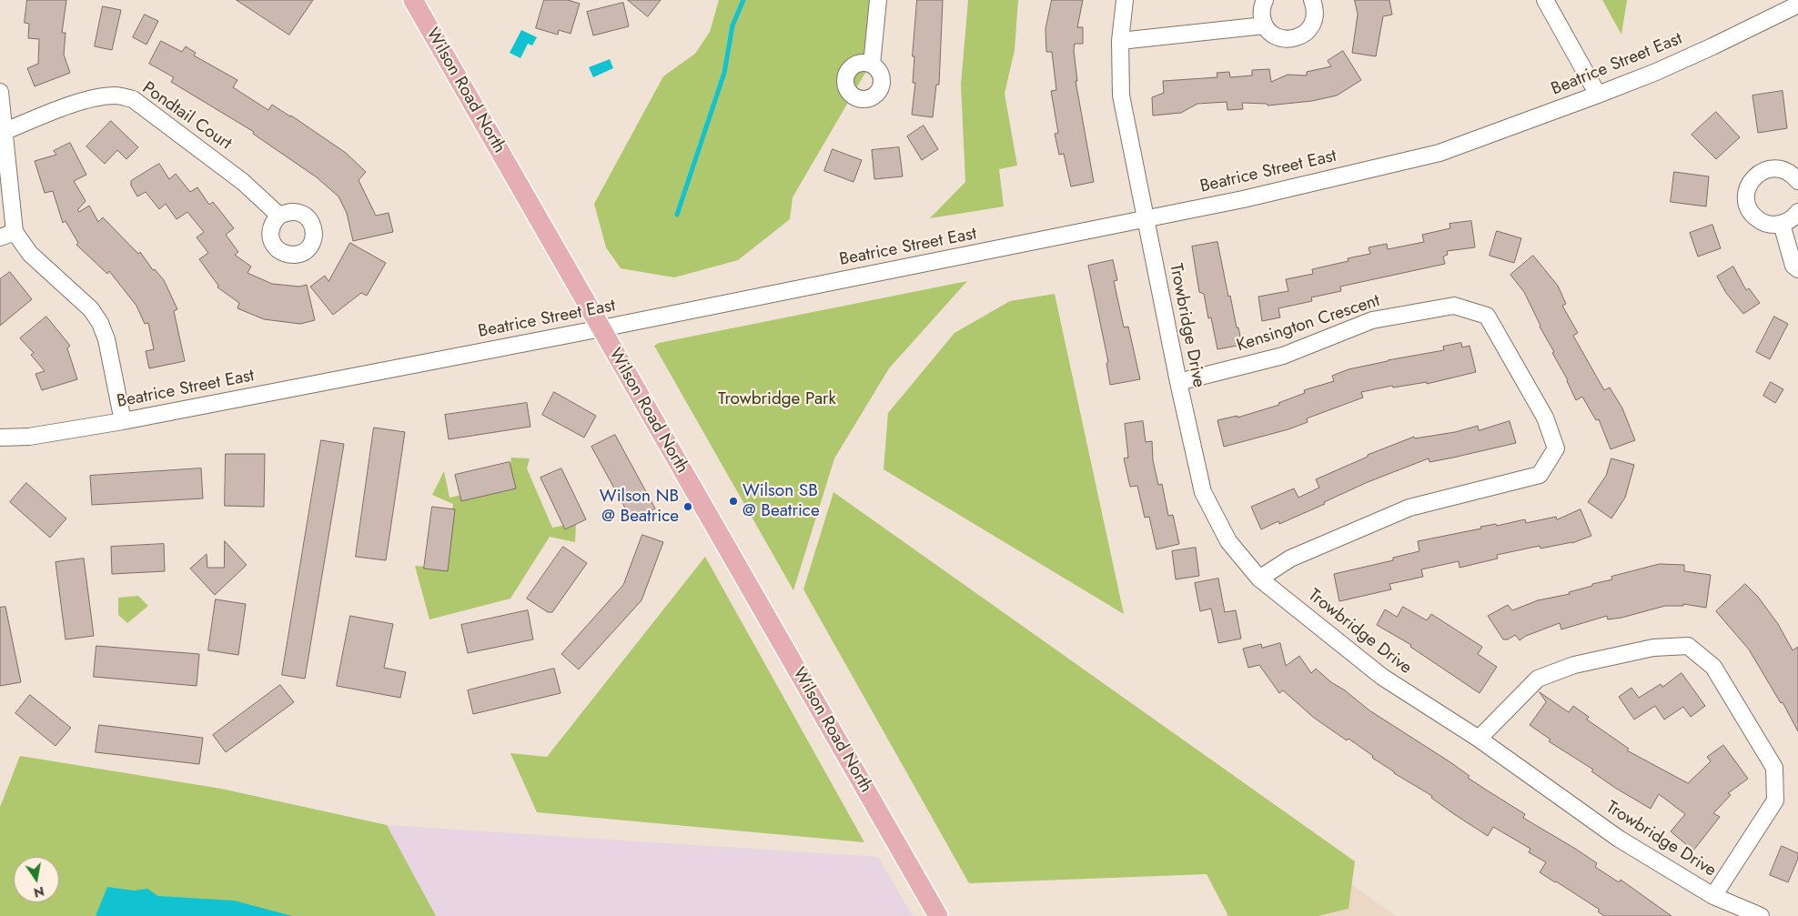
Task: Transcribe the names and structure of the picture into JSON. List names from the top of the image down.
{
  "streets": {
    "main road": ["Wilson Road North"],
    "street": [
      "Beatrice Street East",
      "Pondtail Court",
      "Kensington Crescent",
      "Trowbridge Drive"
    ]
  },
  "crossings": [
    ["Beatrice Street East", "Wilson Road North"],
    ["Beatrice Street East", "Trowbridge Drive"],
    ["Kensington Crescent", "Trowbridge Drive"]
  ],
  "parks": ["Trowbridge Park"],
  "places": ["Wilson SB @ Beatrice", "Wilson NB @ Beatrice"],
  "north": "bottom"
}
